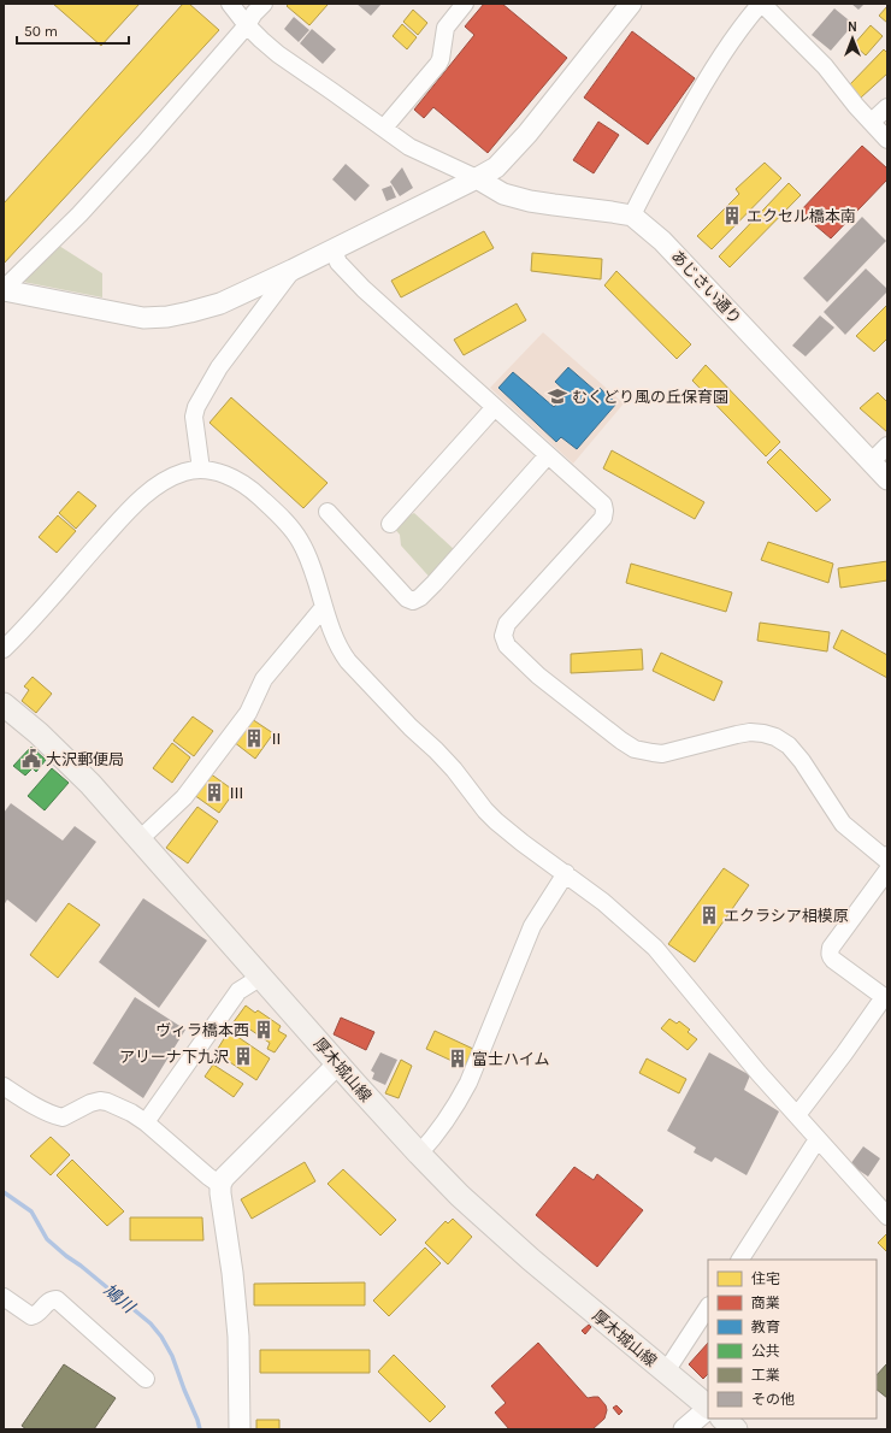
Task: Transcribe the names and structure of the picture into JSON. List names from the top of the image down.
{
  "streets": {
    "main road": ["厚木城山線"],
    "street": ["あじさい通り"]
  },
  "water": ["鳩川"],
  "places": {
    "building": [
      "エクセル橋本南",
      "Ⅱ",
      "Ⅲ",
      "エクラシア相模原",
      "ヴィラ橋本西",
      "アリーナ下九沢",
      "富士ハイム"
    ],
    "school or university": ["むくどり風の丘保育園"],
    "public building": ["大沢郵便局"]
  },
  "legend": [
    "住宅",
    "商業",
    "教育",
    "公共",
    "工業",
    "その他"
  ],
  "scale_bar": "50 m",
  "north": "top"
}
